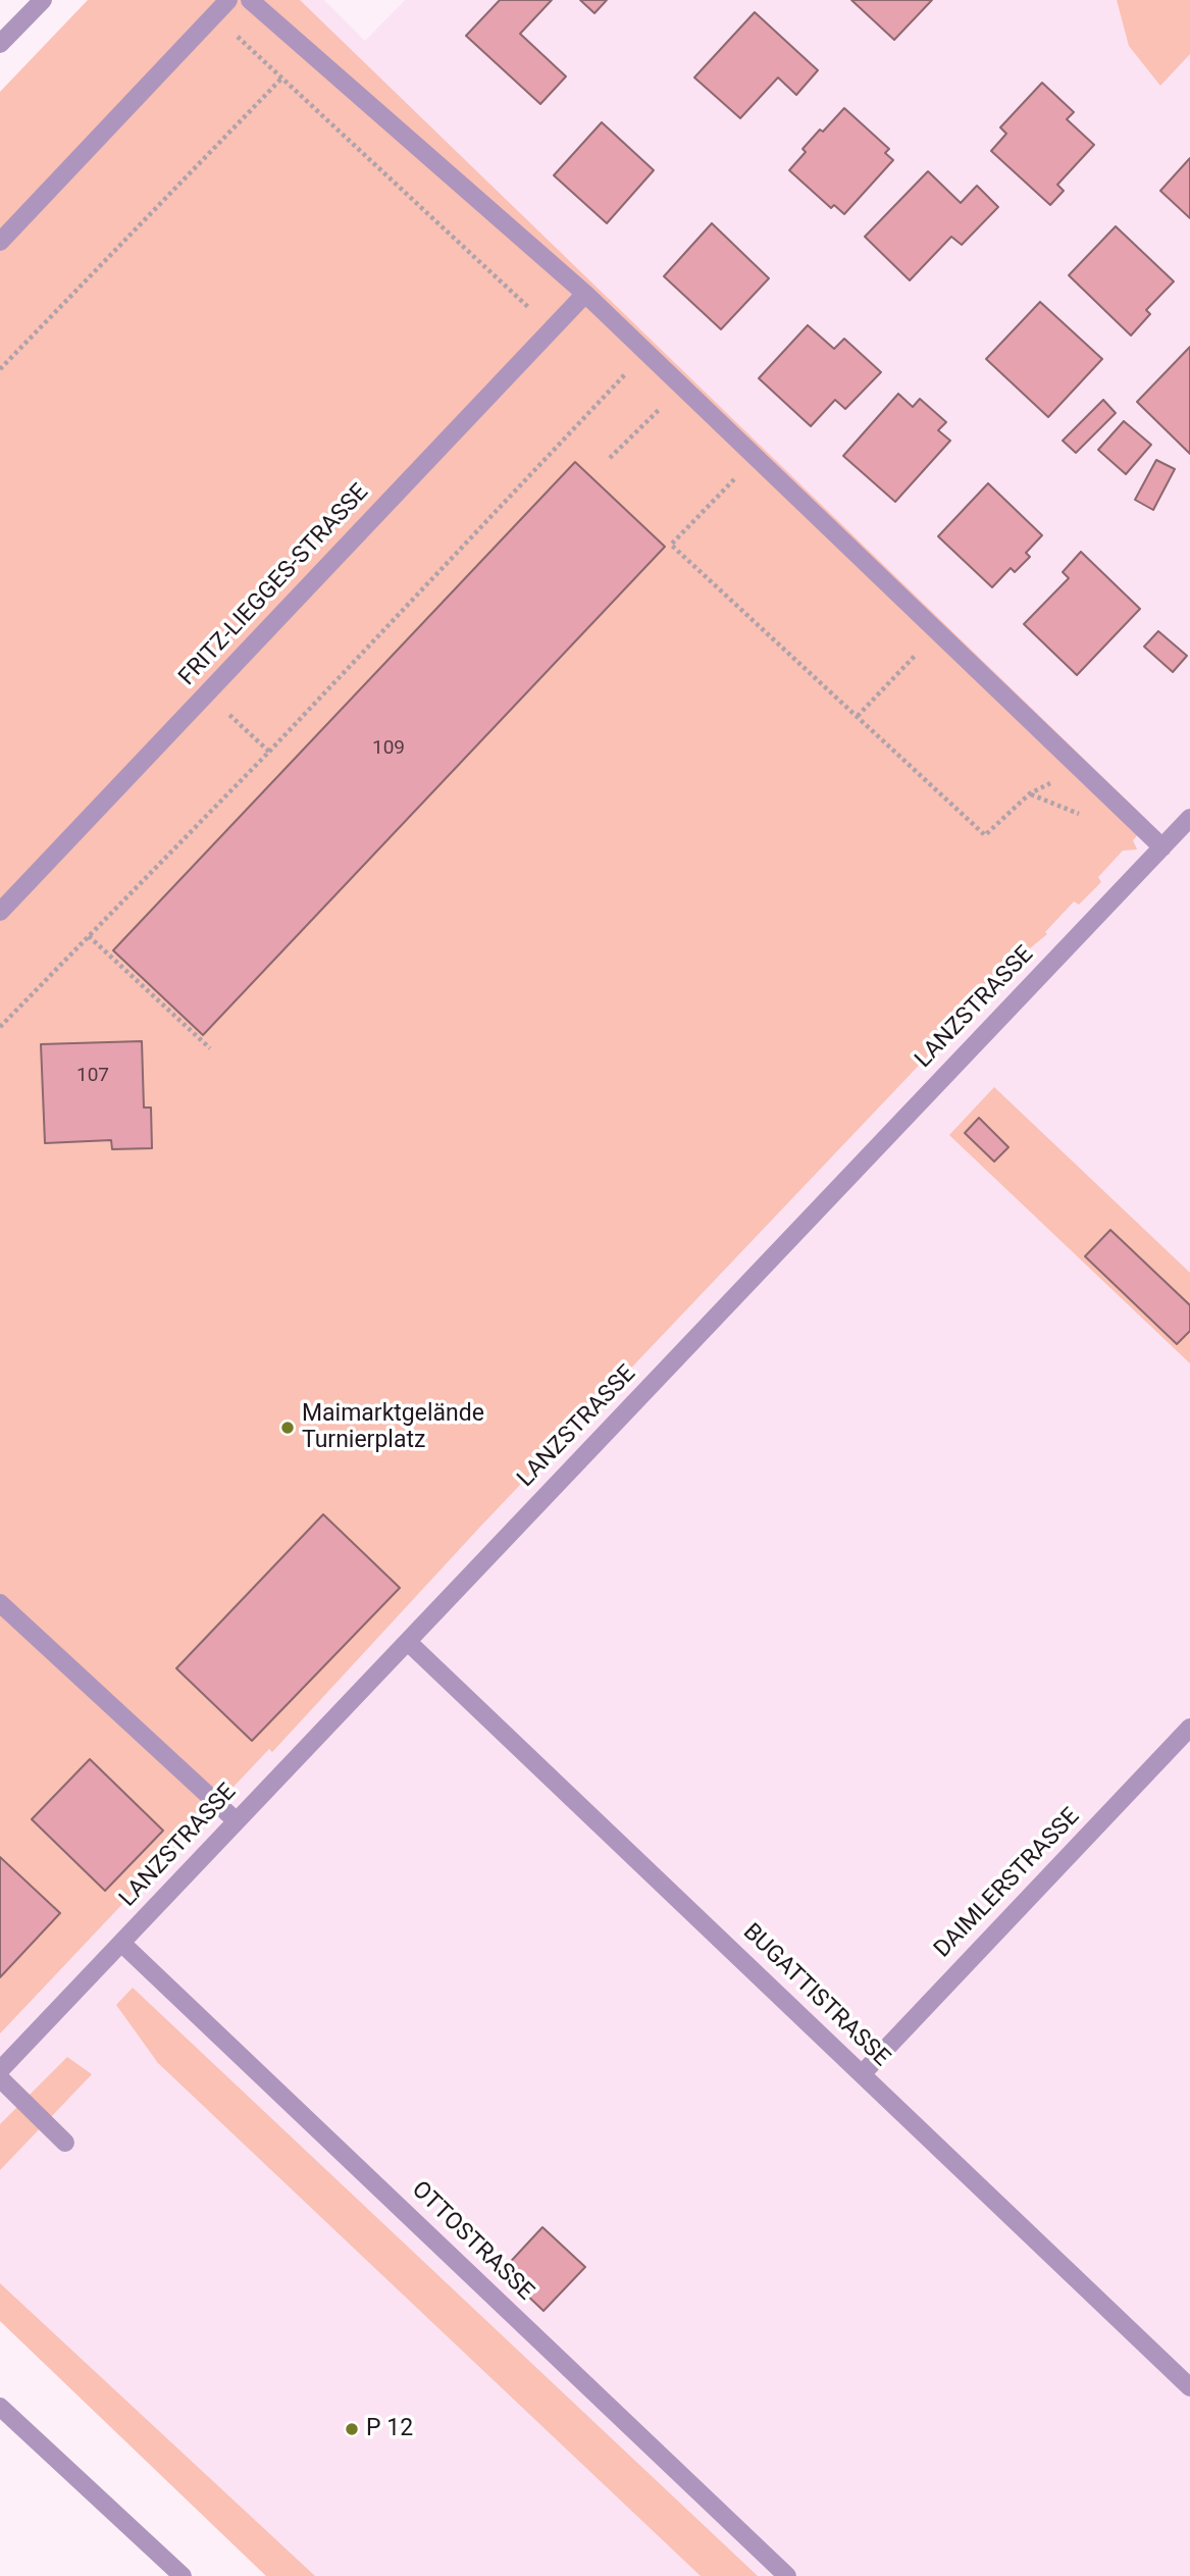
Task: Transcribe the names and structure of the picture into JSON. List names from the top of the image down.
{
  "streets": {
    "lane": [
      "FRITZ-LIEGGES-STRASSE",
      "LANZSTRASSE",
      "DAIMLERSTRASSE",
      "BUGATTISTRASSE",
      "OTTOSTRASSE"
    ]
  },
  "crossings": [
    ["LANZSTRASSE", "BUGATTISTRASSE"],
    ["LANZSTRASSE", "OTTOSTRASSE"],
    ["DAIMLERSTRASSE", "BUGATTISTRASSE"]
  ],
  "places": ["Maimarktgelände Turnierplatz", "P 12"],
  "house_numbers": ["109", "107"]
}
